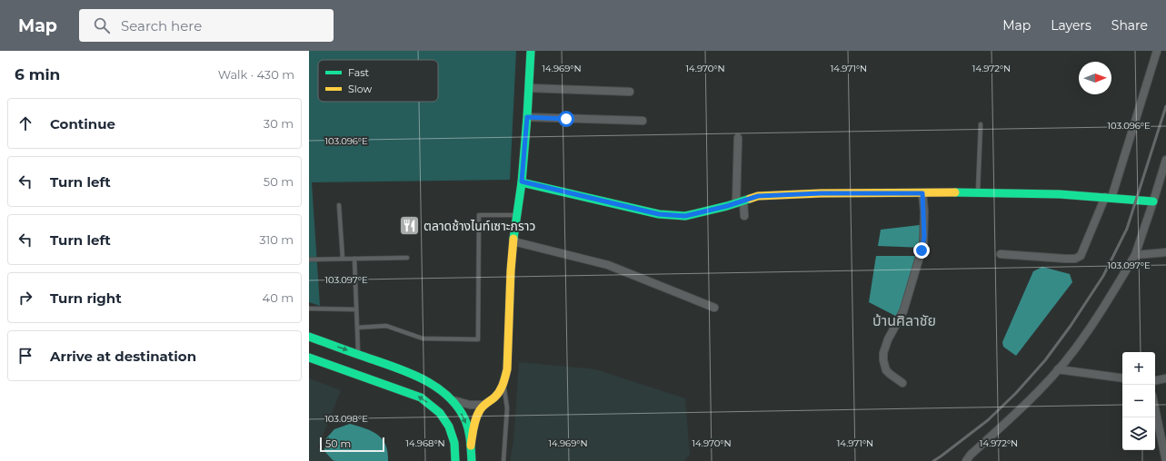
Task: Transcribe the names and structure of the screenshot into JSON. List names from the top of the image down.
{
  "districts": ["บ้านศิลาชัย"],
  "places": {
    "restaurant": ["ตลาดช้างไนท์เซาะกราว"]
  },
  "legend": ["Fast", "Slow"],
  "scale_bar": "50 m",
  "north": "right",
  "page": {
    "header": "Map",
    "search": "Search here",
    "nav": ["Map", "Layers", "Share"],
    "heading": ["6 min", "Walk · 430 m"],
    "list": [
      ["Continue", "30 m"],
      ["Turn left", "50 m"],
      ["Turn left", "310 m"],
      ["Turn right", "40 m"],
      "Arrive at destination"
    ],
    "map_buttons": ["+", "−"],
    "scale": "50 m"
  },
  "coordinates": [
    "14.969°N",
    "14.970°N",
    "14.971°N",
    "14.972°N",
    "103.096°E",
    "103.097°E",
    "103.098°E",
    "14.968°N"
  ]
}
